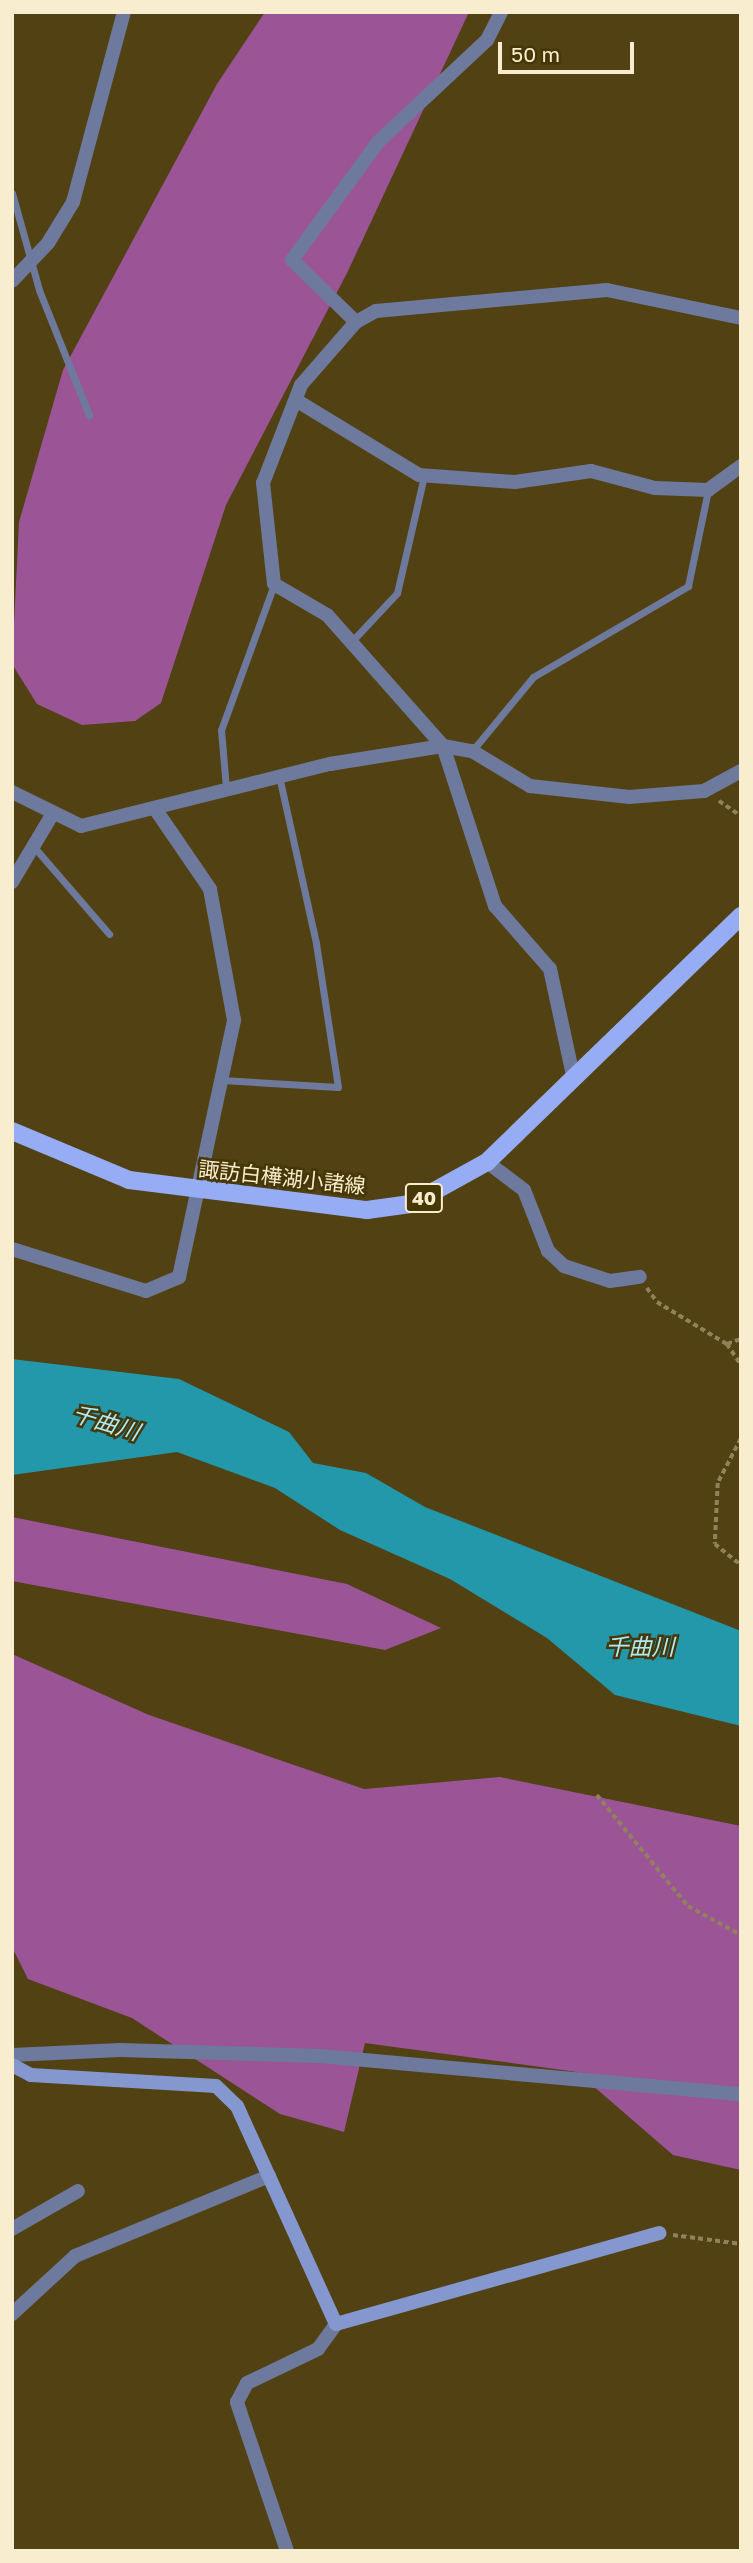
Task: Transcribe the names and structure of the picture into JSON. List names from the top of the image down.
{
  "streets": {
    "main road": ["諏訪白樺湖小諸線", "40"]
  },
  "water": ["千曲川"],
  "scale_bar": "50 m"
}
